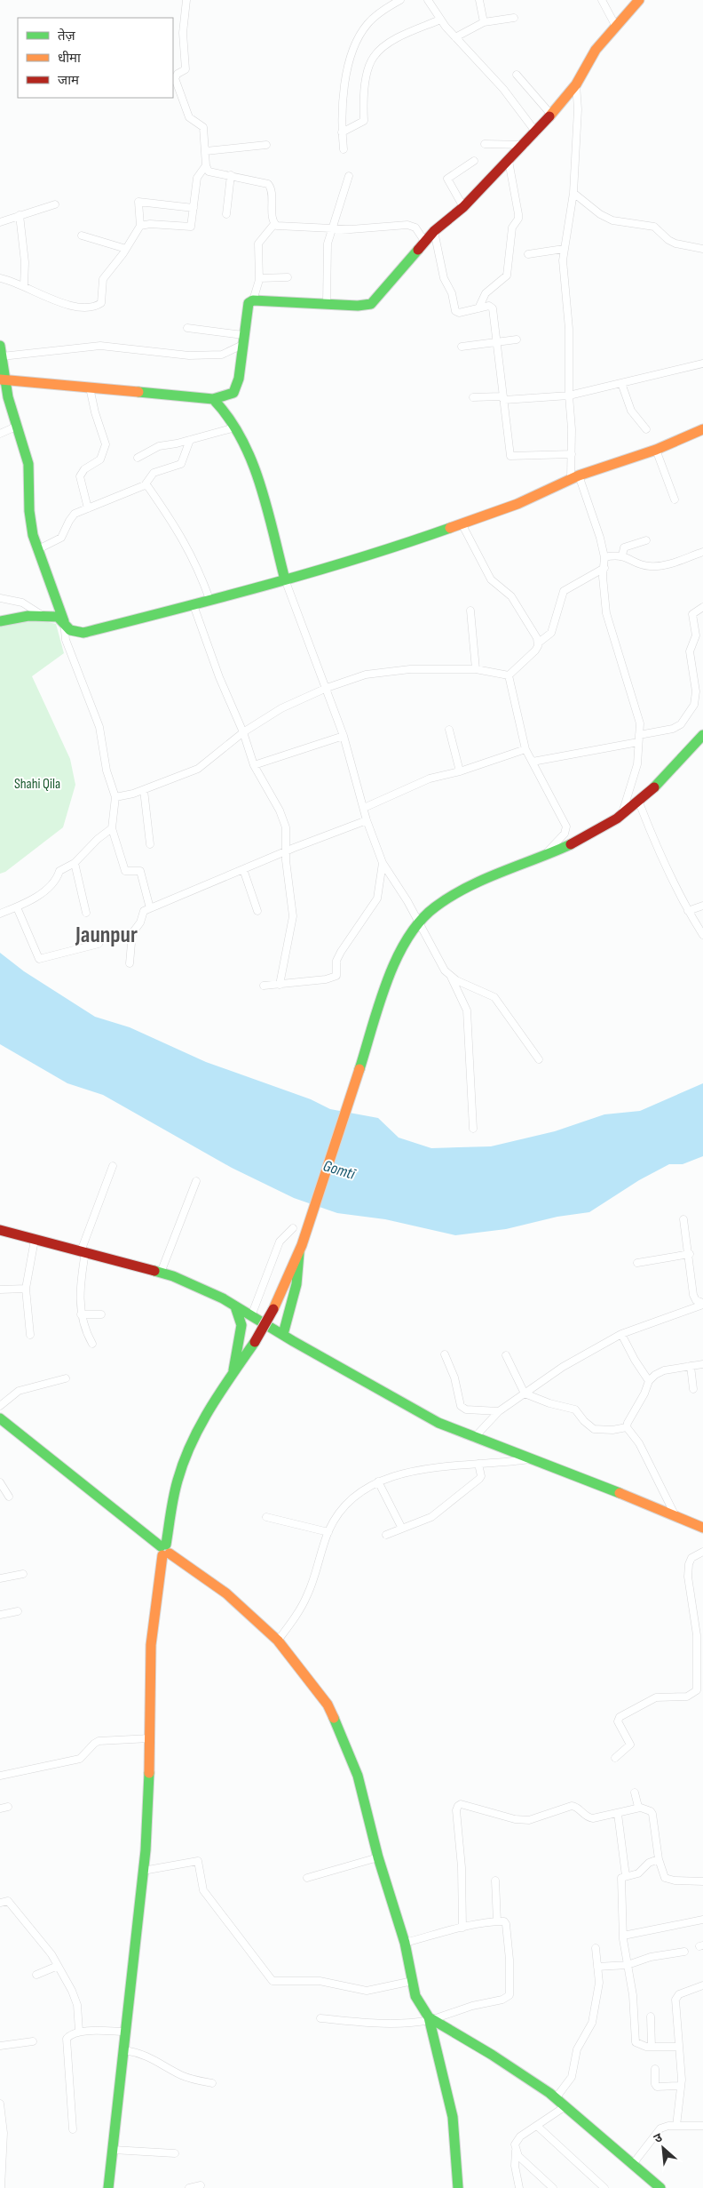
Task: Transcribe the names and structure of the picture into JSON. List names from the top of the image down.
{
  "districts": ["Jaunpur"],
  "water": ["Gomtī"],
  "parks": ["Shahi Qila"],
  "legend": ["तेज़", "धीमा", "जाम"],
  "north": "top left"
}
